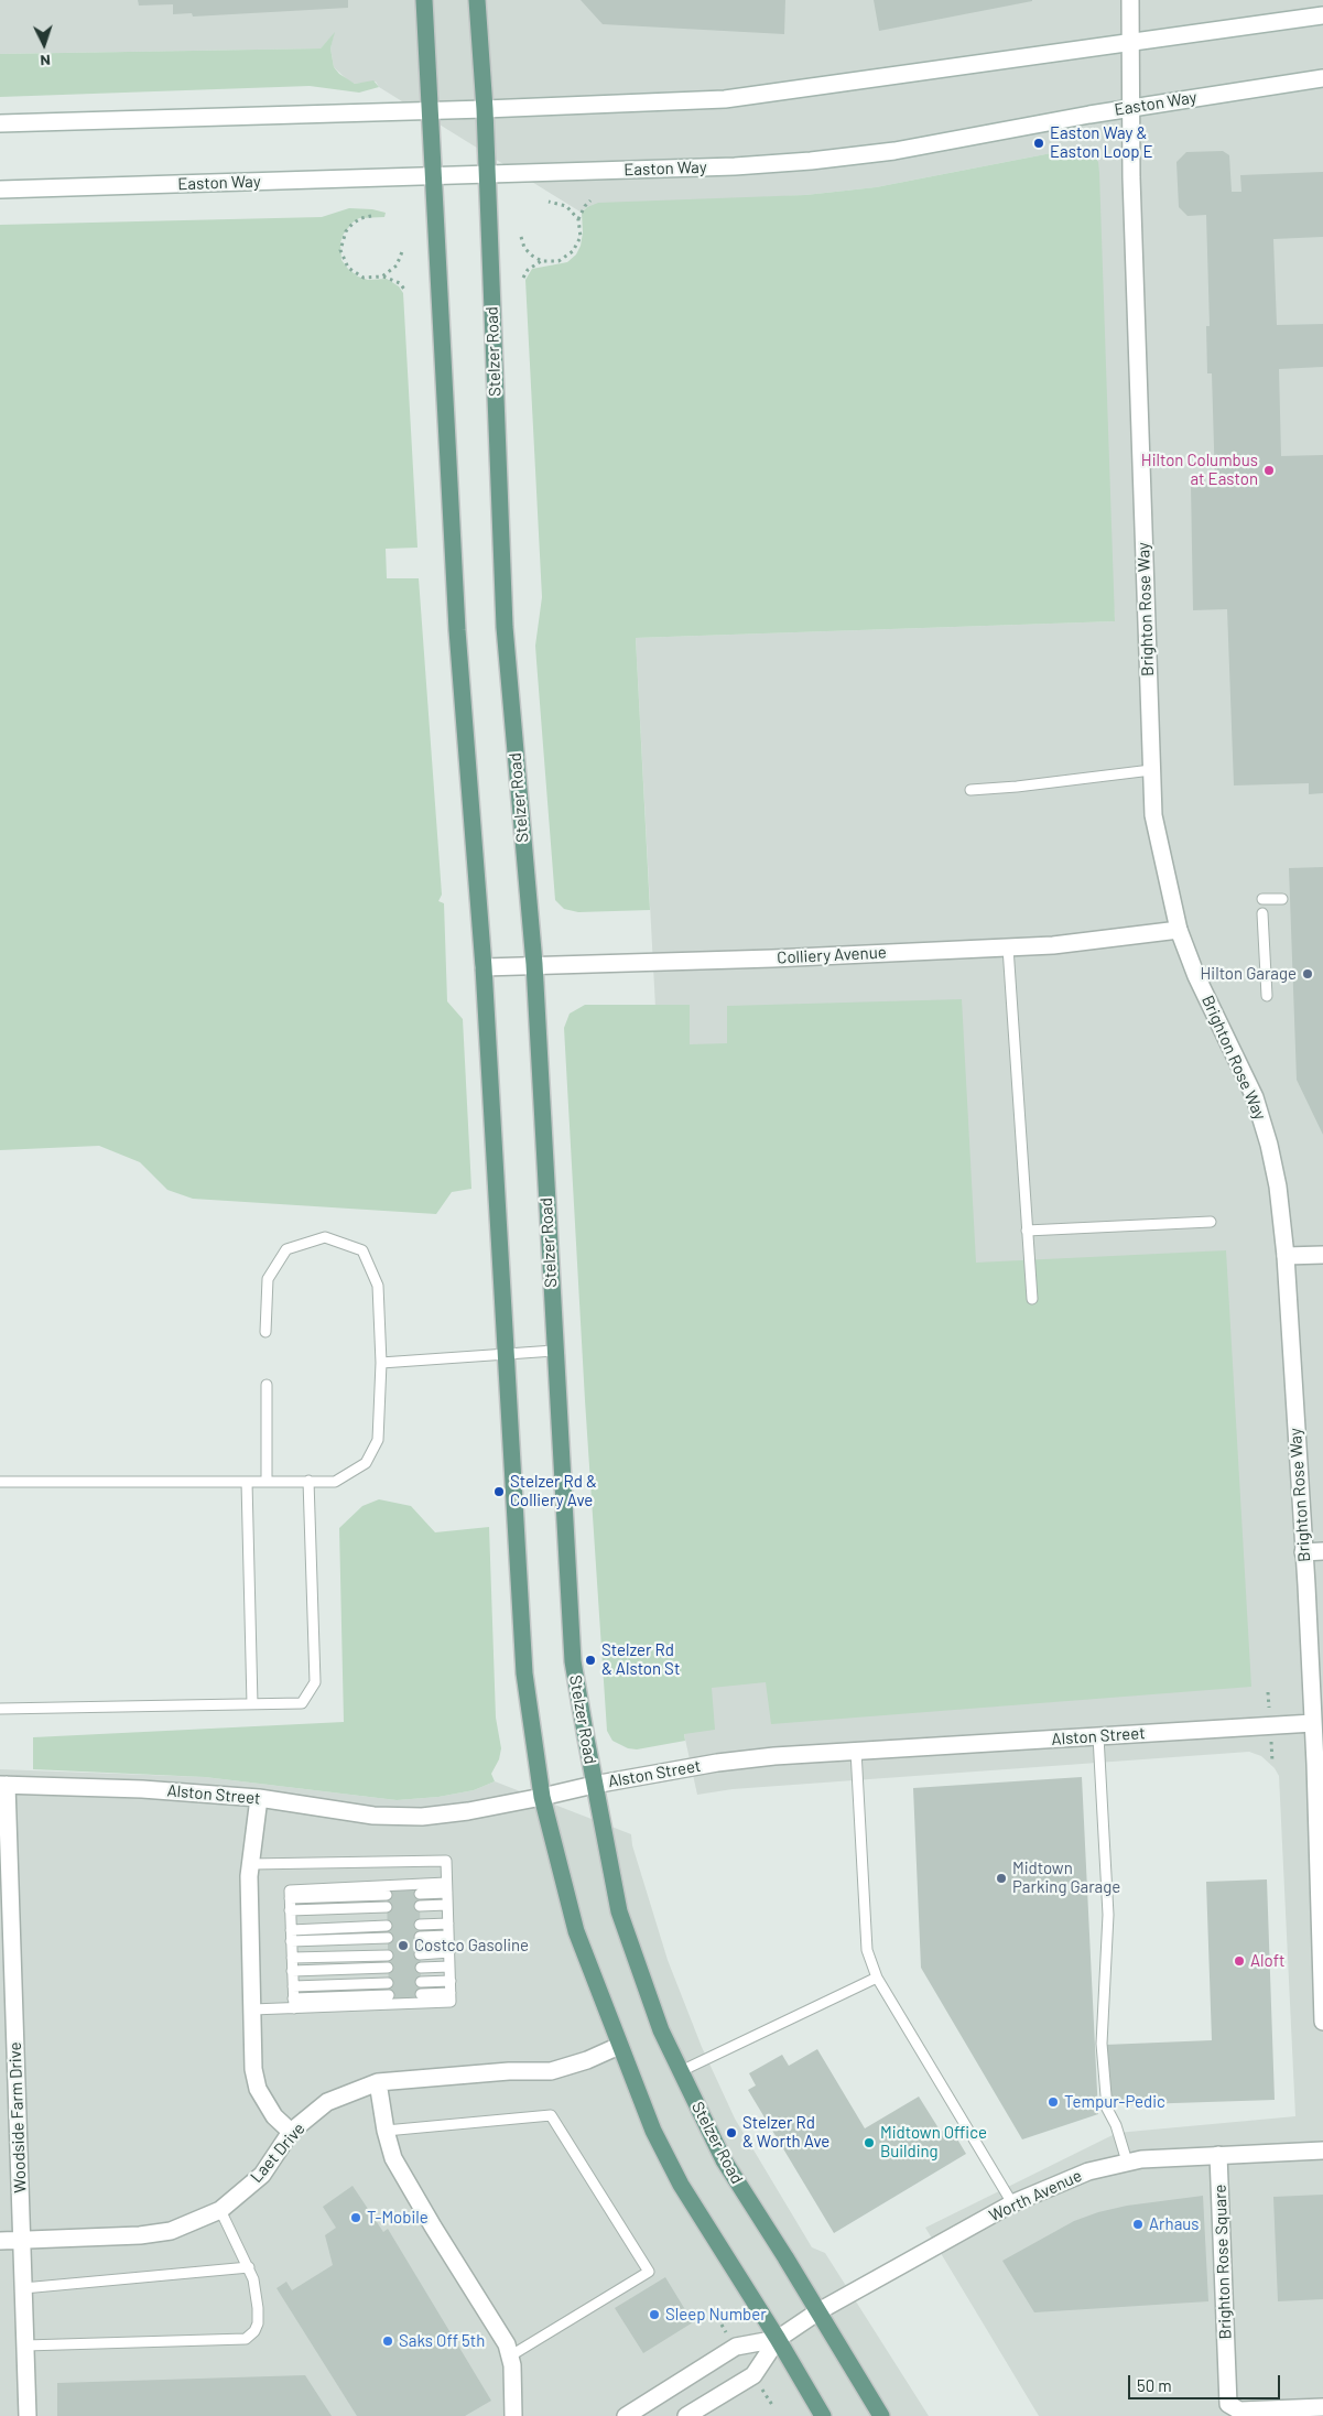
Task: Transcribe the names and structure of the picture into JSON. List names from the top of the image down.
{
  "streets": {
    "main road": ["Stelzer Road"],
    "street": [
      "Easton Way",
      "Brighton Rose Way",
      "Colliery Avenue",
      "Alston Street",
      "Woodside Farm Drive",
      "Laet Drive",
      "Worth Avenue",
      "Brighton Rose Square"
    ]
  },
  "crossings": [
    ["Easton Way", "Stelzer Road"],
    ["Easton Way", "Brighton Rose Way"],
    ["Stelzer Road", "Colliery Avenue"],
    ["Stelzer Road", "Alston Street"],
    ["Stelzer Road", "Worth Avenue"],
    ["Brighton Rose Way", "Colliery Avenue"],
    ["Brighton Rose Way", "Alston Street"],
    ["Alston Street", "Woodside Farm Drive"],
    ["Woodside Farm Drive", "Laet Drive"],
    ["Worth Avenue", "Brighton Rose Square"]
  ],
  "places": [
    "Easton Way & Easton Loop E",
    "Hilton Columbus at Easton",
    "Hilton Garage",
    "Stelzer Rd & Colliery Ave",
    "Stelzer Rd & Alston St",
    "Midtown Parking Garage",
    "Costco Gasoline",
    "Aloft",
    "Tempur-Pedic",
    "Stelzer Rd & Worth Ave",
    "Midtown Office Building",
    "T-Mobile",
    "Arhaus",
    "Sleep Number",
    "Saks Off 5th"
  ],
  "scale_bar": "50 m",
  "north": "bottom"
}
